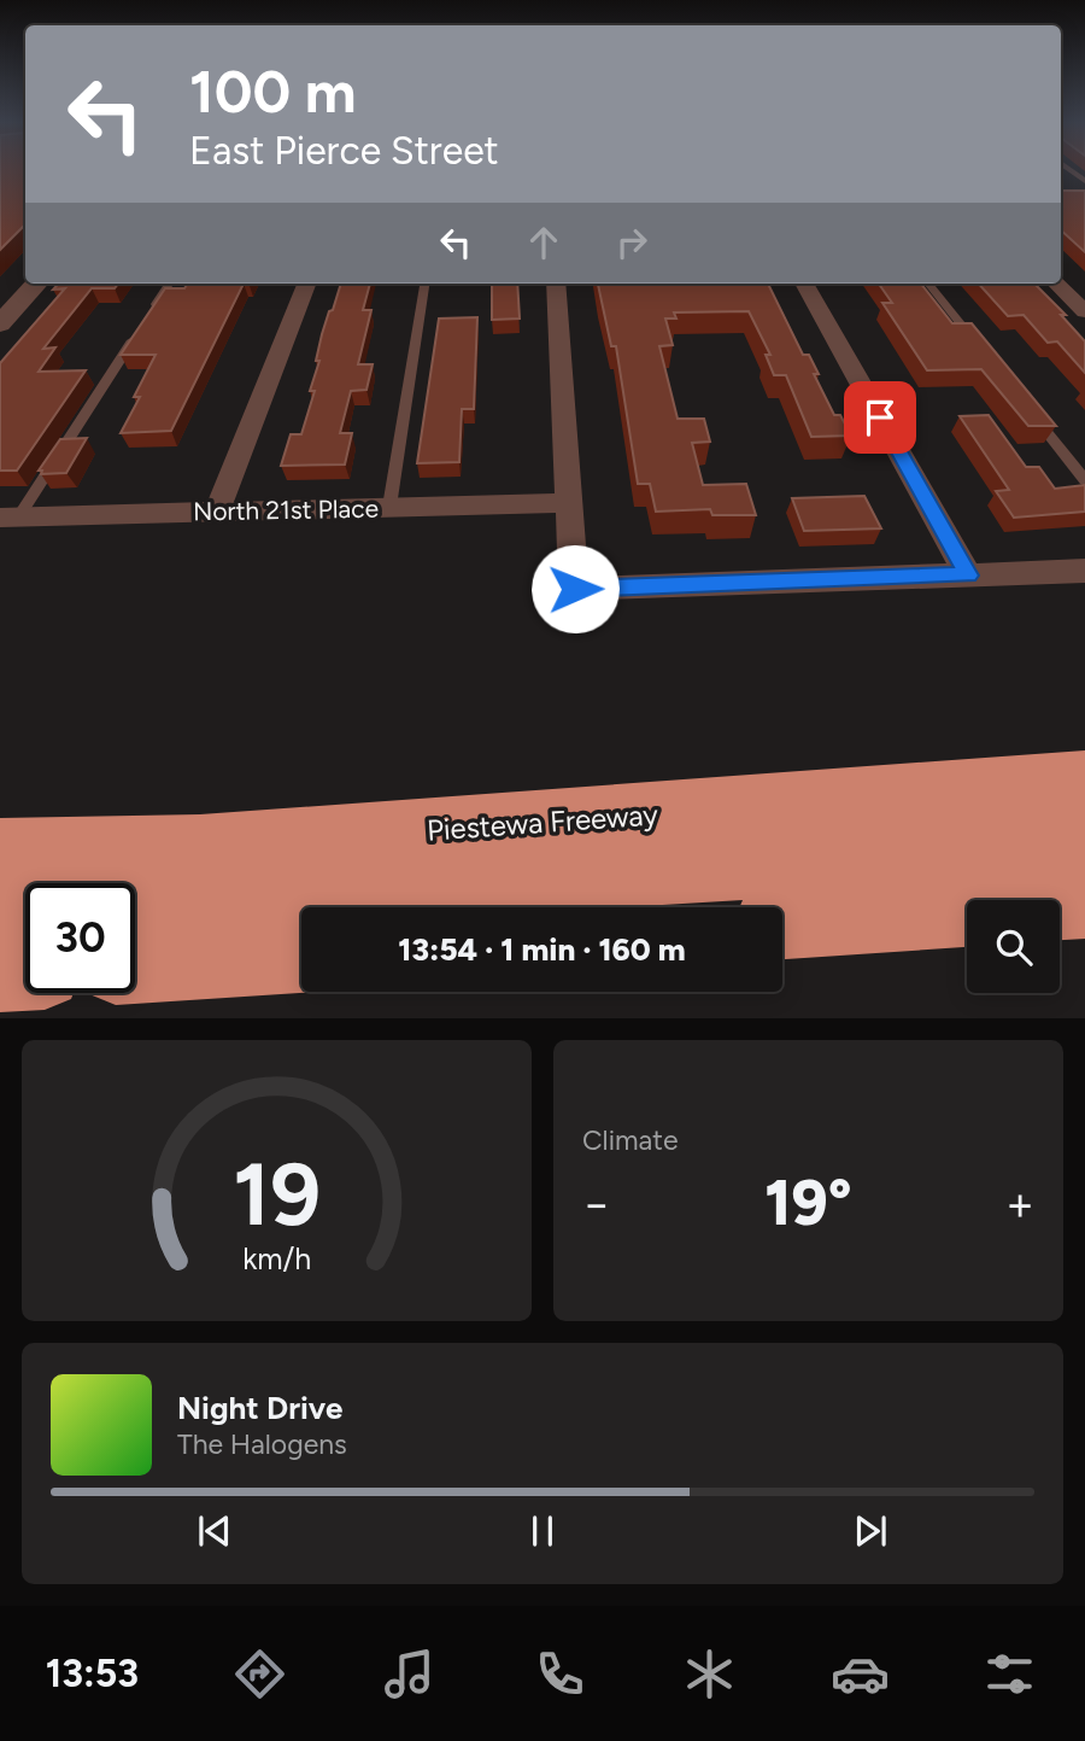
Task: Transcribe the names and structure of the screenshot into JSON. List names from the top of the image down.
{
  "streets": {
    "highway": ["Piestewa Freeway"],
    "street": ["North 21st Place"]
  },
  "page": {
    "turn": ["100 m", "East Pierce Street"],
    "limit": "30",
    "trip": "13:54 · 1 min · 160 m",
    "tile": "Climate",
    "heat": ["−", "19°", "+"],
    "song": ["Night Drive", "The Halogens"],
    "tabs": "13:53",
    "gauge": ["19", "km/h"]
  }
}
